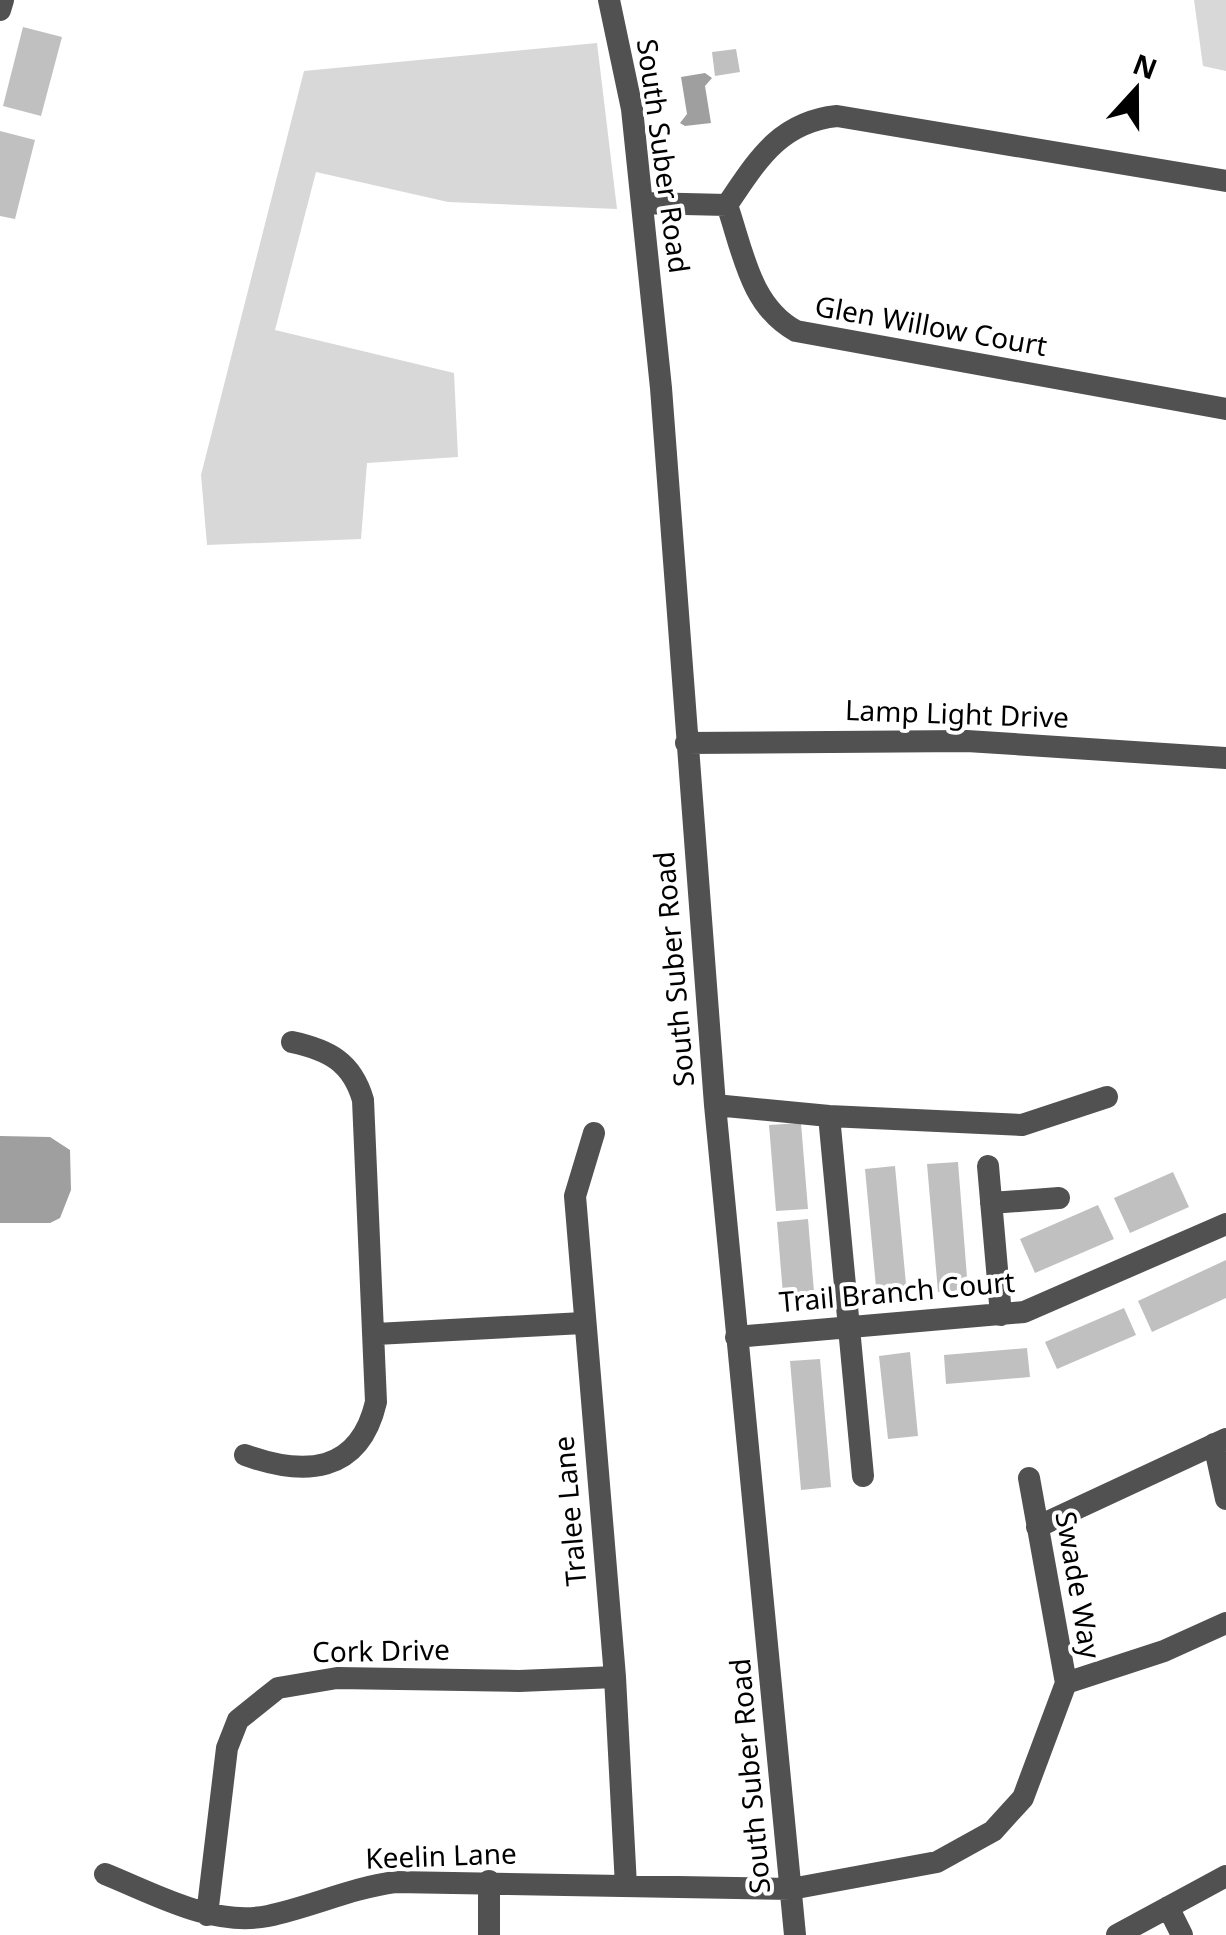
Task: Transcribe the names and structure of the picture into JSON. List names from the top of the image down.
{
  "streets": {
    "street": [
      "South Suber Road",
      "Glen Willow Court",
      "Lamp Light Drive",
      "Trail Branch Court",
      "Tralee Lane",
      "Swade Way",
      "Cork Drive",
      "Keelin Lane"
    ]
  },
  "crossings": [
    ["South Suber Road", "Lamp Light Drive"],
    ["South Suber Road", "Trail Branch Court"],
    ["South Suber Road", "Swade Way"],
    ["South Suber Road", "Keelin Lane"],
    ["Tralee Lane", "Cork Drive"],
    ["Tralee Lane", "Keelin Lane"],
    ["Swade Way", "Keelin Lane"],
    ["Cork Drive", "Keelin Lane"]
  ],
  "north": "top"
}
